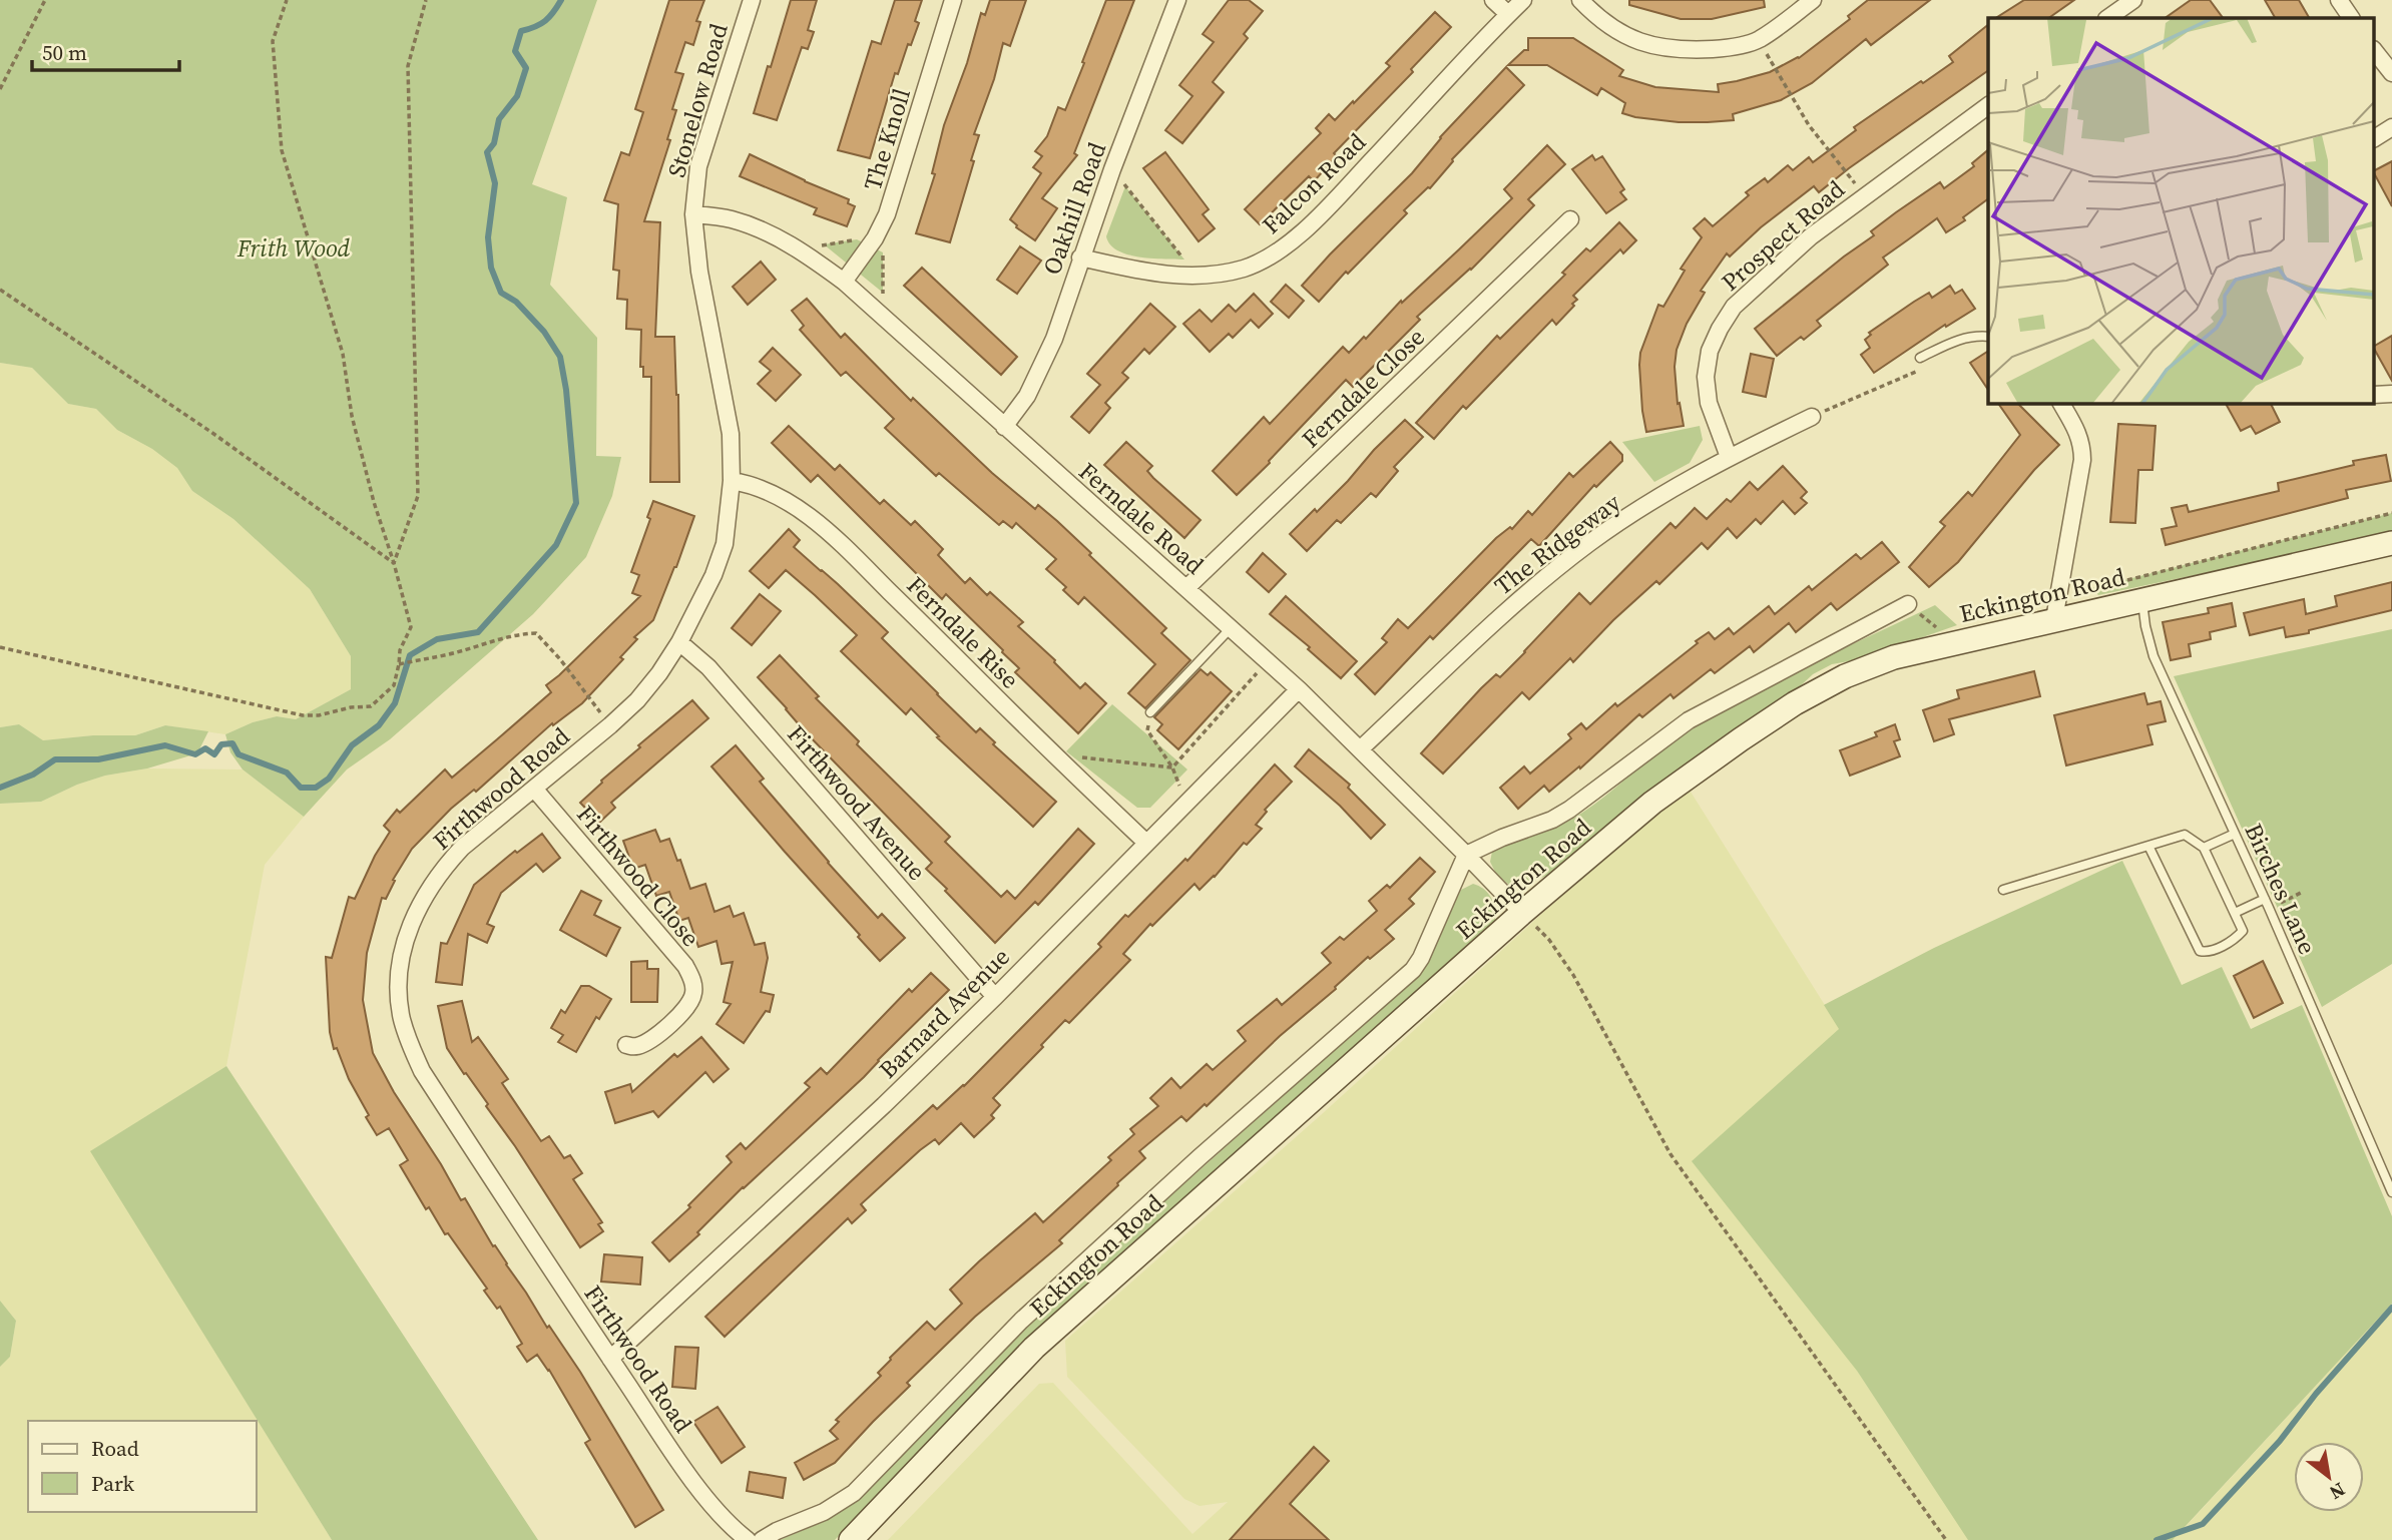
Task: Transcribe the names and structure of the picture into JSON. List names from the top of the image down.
{
  "streets": {
    "main road": ["Eckington Road"],
    "street": [
      "Stonelow Road",
      "The Knoll",
      "Falcon Road",
      "Oakhill Road",
      "Prospect Road",
      "Ferndale Close",
      "Ferndale Road",
      "The Ridgeway",
      "Ferndale Rise",
      "Firthwood Road",
      "Firthwood Avenue",
      "Firthwood Close",
      "Barnard Avenue"
    ],
    "lane": ["Birches Lane"]
  },
  "crossings": [
    ["Stonelow Road", "Ferndale Road"],
    ["Stonelow Road", "Firthwood Road"],
    ["The Knoll", "Ferndale Road"],
    ["Falcon Road", "Oakhill Road"],
    ["Oakhill Road", "Ferndale Road"],
    ["Prospect Road", "The Ridgeway"],
    ["Ferndale Close", "Ferndale Road"],
    ["Ferndale Road", "The Ridgeway"],
    ["Ferndale Road", "Eckington Road"],
    ["Ferndale Road", "Firthwood Road"],
    ["Ferndale Road", "Barnard Avenue"],
    ["Eckington Road", "Birches Lane"],
    ["Ferndale Rise", "Firthwood Road"],
    ["Ferndale Rise", "Barnard Avenue"],
    ["Firthwood Road", "Firthwood Avenue"],
    ["Firthwood Road", "Firthwood Close"],
    ["Firthwood Road", "Barnard Avenue"],
    ["Firthwood Avenue", "Barnard Avenue"]
  ],
  "parks": ["Frith Wood"],
  "legend": ["Road", "Park"],
  "scale_bar": "50 m",
  "north": "bottom right"
}
